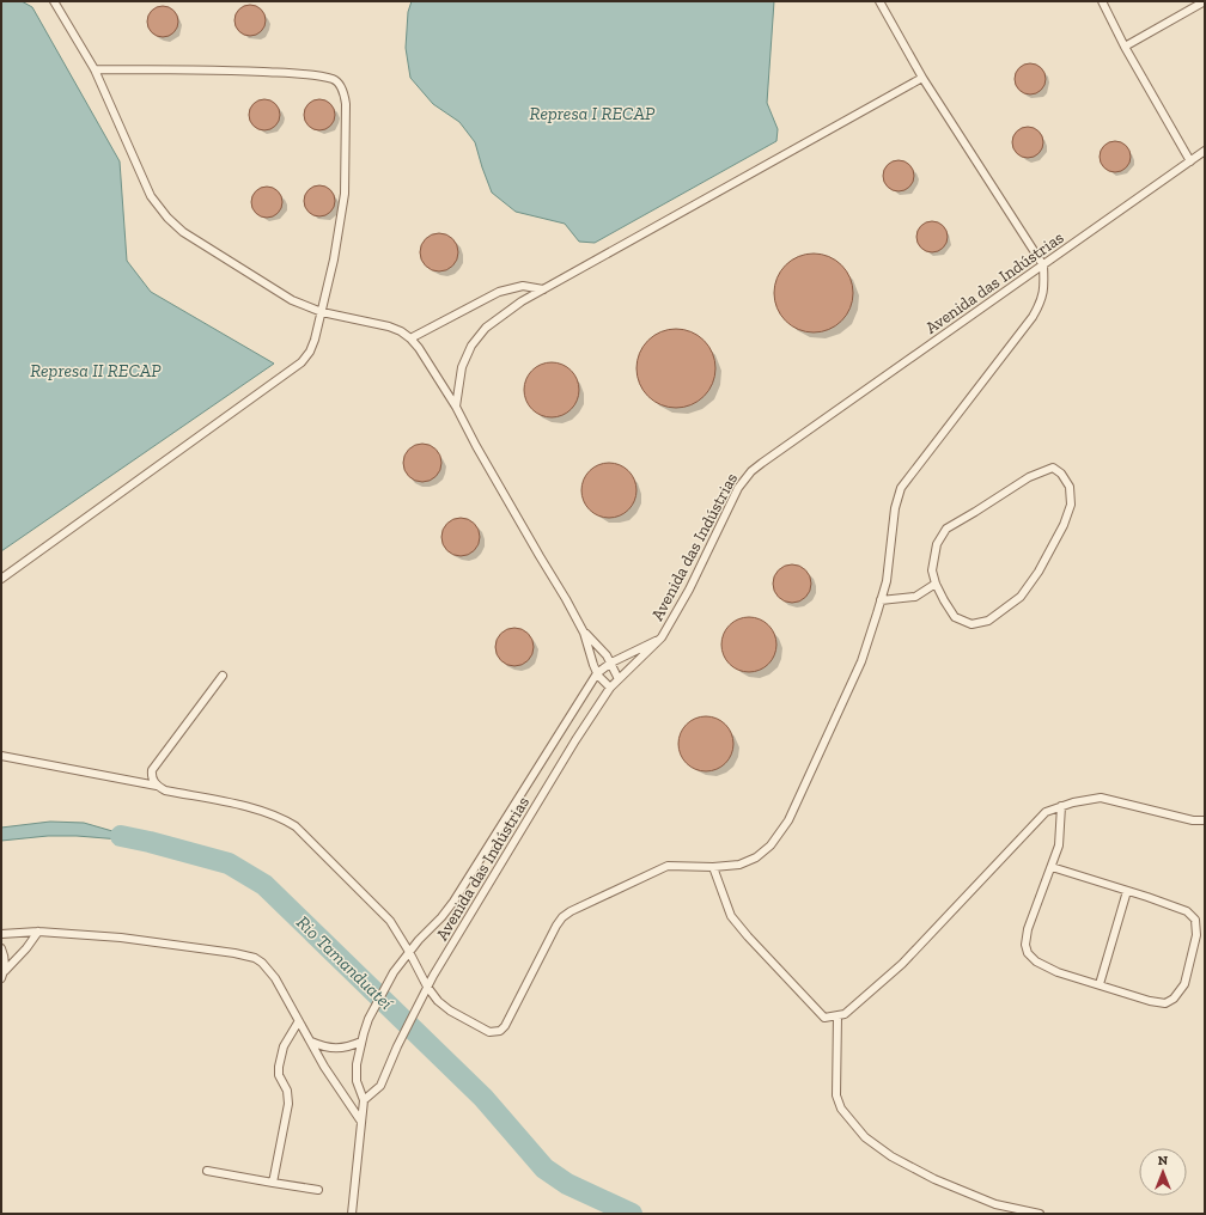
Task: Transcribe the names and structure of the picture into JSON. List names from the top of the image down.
{
  "streets": {
    "lane": ["Avenida das Indústrias"]
  },
  "water": ["Represa I RECAP", "Represa II RECAP", "Rio Tamanduateí"],
  "north": "top"
}
